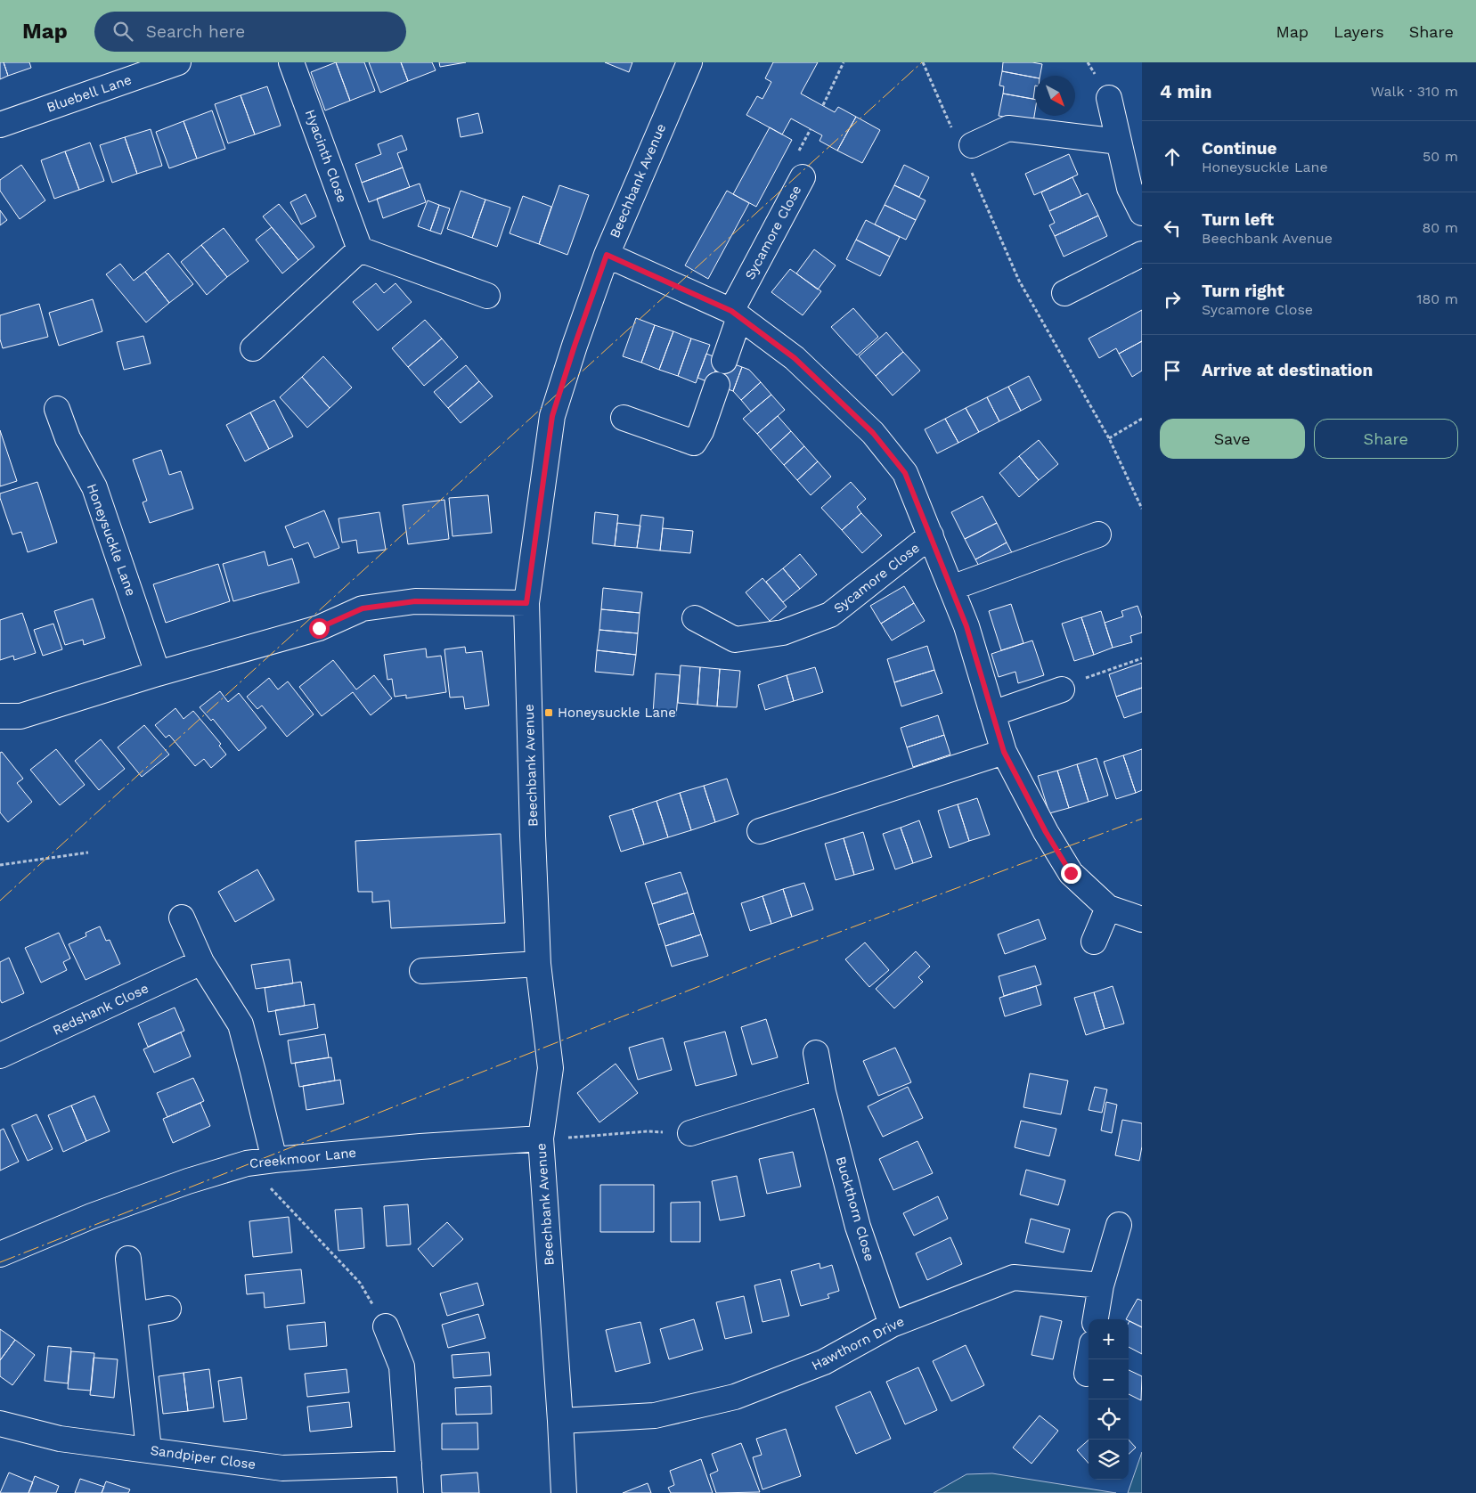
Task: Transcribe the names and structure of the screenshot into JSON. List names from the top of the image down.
{
  "streets": {
    "street": [
      "Bluebell Lane",
      "Hyacinth Close",
      "Beechbank Avenue",
      "Sycamore Close",
      "Honeysuckle Lane",
      "Redshank Close",
      "Creekmoor Lane",
      "Buckthorn Close",
      "Hawthorn Drive",
      "Sandpiper Close"
    ]
  },
  "crossings": [
    ["Beechbank Avenue", "Sycamore Close"],
    ["Beechbank Avenue", "Creekmoor Lane"],
    ["Beechbank Avenue", "Hawthorn Drive"],
    ["Buckthorn Close", "Hawthorn Drive"]
  ],
  "places": {
    "transit": ["Honeysuckle Lane"]
  },
  "north": "bottom right",
  "page": {
    "header": "Map",
    "search": "Search here",
    "nav": ["Map", "Layers", "Share"],
    "heading": ["4 min", "Walk · 310 m"],
    "list": [
      ["Continue", "Honeysuckle Lane", "50 m"],
      ["Turn left", "Beechbank Avenue", "80 m"],
      ["Turn right", "Sycamore Close", "180 m"],
      "Arrive at destination"
    ],
    "buttons": ["Save", "Share"],
    "map_buttons": ["+", "−"]
  }
}
